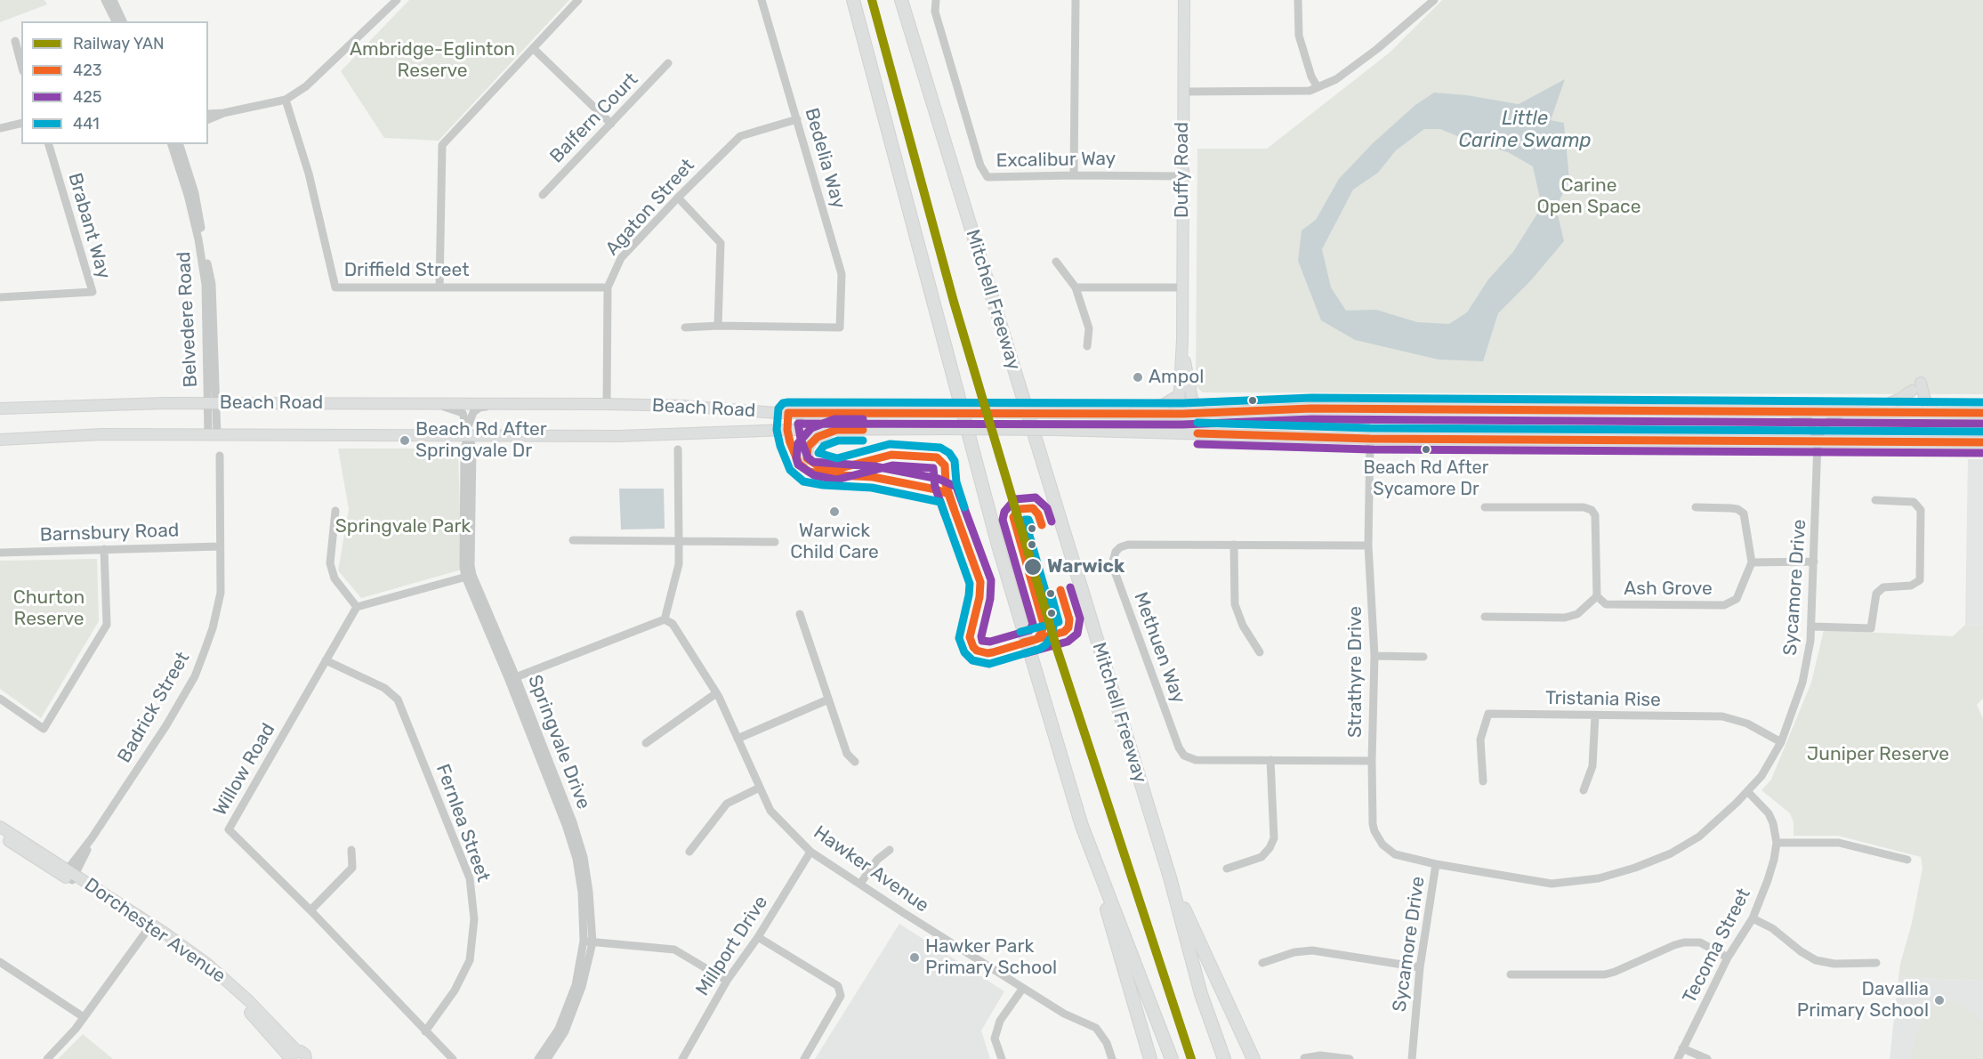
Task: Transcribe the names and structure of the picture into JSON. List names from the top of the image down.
{
  "streets": {
    "highway": ["Mitchell Freeway"],
    "main road": ["Duffy Road", "Beach Road", "Dorchester Avenue"],
    "street": [
      "Balfern Court",
      "Bedelia Way",
      "Excalibur Way",
      "Agaton Street",
      "Brabant Way",
      "Driffield Street",
      "Belvedere Road",
      "Barnsbury Road",
      "Sycamore Drive",
      "Ash Grove",
      "Methuen Way",
      "Strathyre Drive",
      "Tristania Rise",
      "Badrick Street",
      "Springvale Drive",
      "Willow Road",
      "Fernlea Street",
      "Hawker Avenue",
      "Millport Drive",
      "Tecoma Street"
    ]
  },
  "crossings": [
    ["Bedelia Way", "Agaton Street"],
    ["Excalibur Way", "Duffy Road"],
    ["Duffy Road", "Beach Road"],
    ["Agaton Street", "Driffield Street"],
    ["Agaton Street", "Beach Road"],
    ["Belvedere Road", "Beach Road"],
    ["Beach Road", "Sycamore Drive"],
    ["Beach Road", "Strathyre Drive"],
    ["Beach Road", "Springvale Drive"],
    ["Barnsbury Road", "Badrick Street"],
    ["Sycamore Drive", "Strathyre Drive"],
    ["Sycamore Drive", "Tristania Rise"],
    ["Sycamore Drive", "Tecoma Street"],
    ["Methuen Way", "Strathyre Drive"],
    ["Badrick Street", "Dorchester Avenue"],
    ["Willow Road", "Fernlea Street"],
    ["Hawker Avenue", "Millport Drive"]
  ],
  "water": ["Little Carine Swamp"],
  "parks": [
    "Ambridge-Eglinton Reserve",
    "Carine Open Space",
    "Springvale Park",
    "Churton Reserve",
    "Juniper Reserve"
  ],
  "places": [
    "Ampol",
    "Beach Rd After Springvale Dr",
    "Beach Rd After Sycamore Dr",
    "Warwick Child Care",
    "Warwick",
    "Hawker Park Primary School",
    "Davallia Primary School"
  ],
  "lines": [
    "rail line YAN",
    "transit line 441",
    "transit line 423",
    "transit line 425"
  ],
  "legend": [
    "Railway YAN",
    "423",
    "425",
    "441"
  ]
}
